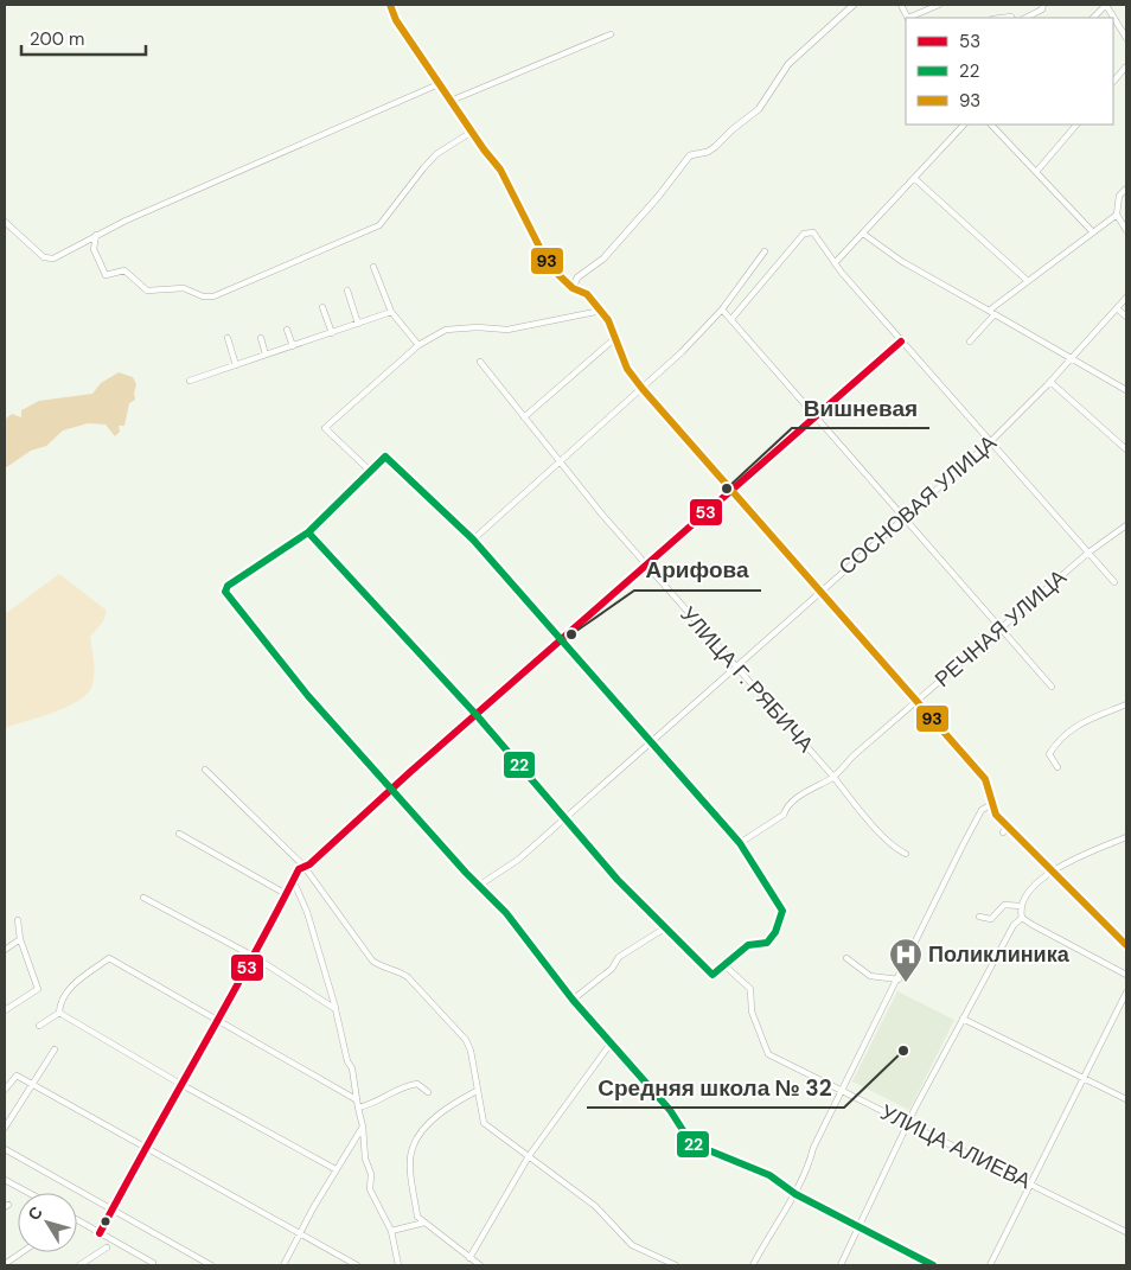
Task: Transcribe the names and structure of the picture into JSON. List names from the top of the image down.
{
  "streets": {
    "street": [
      "СОСНОВАЯ УЛИЦА",
      "РЕЧНАЯ УЛИЦА",
      "УЛИЦА Г. РЯБИЧА",
      "УЛИЦА АЛИЕВА"
    ]
  },
  "crossings": [
    ["СОСНОВАЯ УЛИЦА", "УЛИЦА Г. РЯБИЧА"],
    ["РЕЧНАЯ УЛИЦА", "УЛИЦА Г. РЯБИЧА"]
  ],
  "places": {
    "other": ["Вишневая", "Арифова", "Средняя школа № 32"],
    "hospital": ["Поликлиника"]
  },
  "lines": ["transit line 93", "transit line 53", "transit line 22"],
  "legend": ["53", "22", "93"],
  "scale_bar": "200 m",
  "north": "top left"
}
